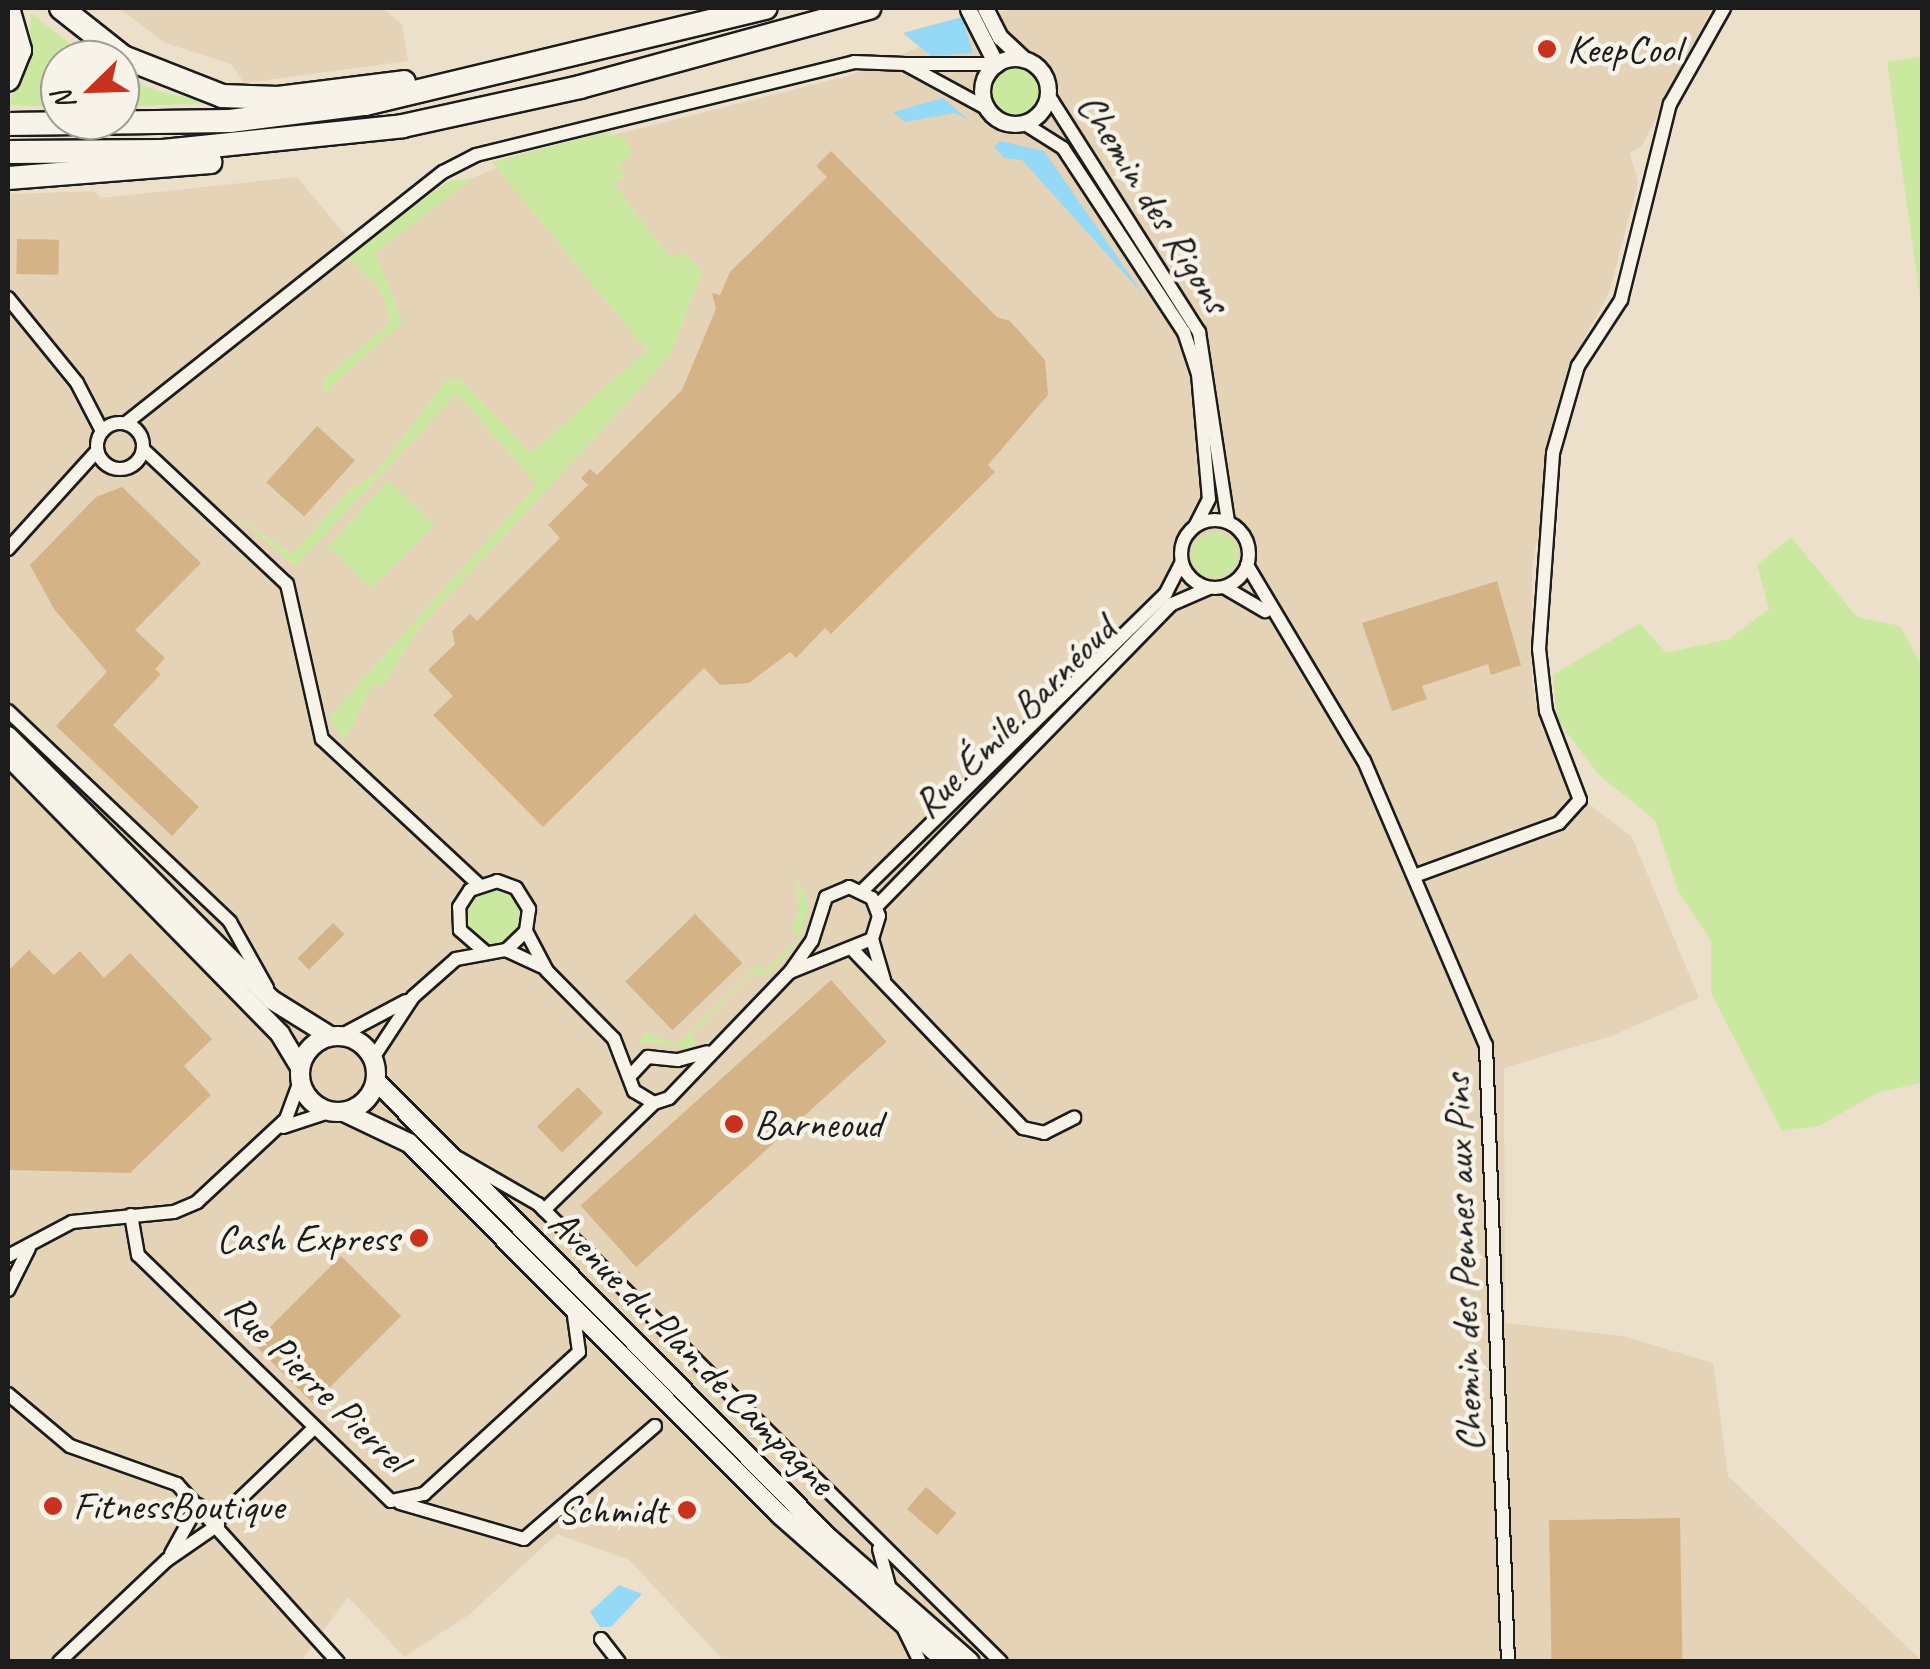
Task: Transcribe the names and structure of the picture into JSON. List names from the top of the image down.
{
  "streets": {
    "main road": ["Avenue du Plan de Campagne"],
    "street": [
      "Chemin des Rigons",
      "Rue Émile Barnéoud",
      "Chemin des Pennes aux Pins",
      "Rue Pierre Pierrel"
    ]
  },
  "crossings": [
    ["Chemin des Rigons", "Rue Émile Barnéoud"],
    ["Chemin des Rigons", "Chemin des Pennes aux Pins"],
    ["Rue Émile Barnéoud", "Chemin des Pennes aux Pins"],
    ["Avenue du Plan de Campagne", "Rue Pierre Pierrel"]
  ],
  "places": [
    "KeepCool",
    "Barneoud",
    "Cash Express",
    "FitnessBoutique",
    "Schmidt"
  ],
  "north": "bottom left"
}
